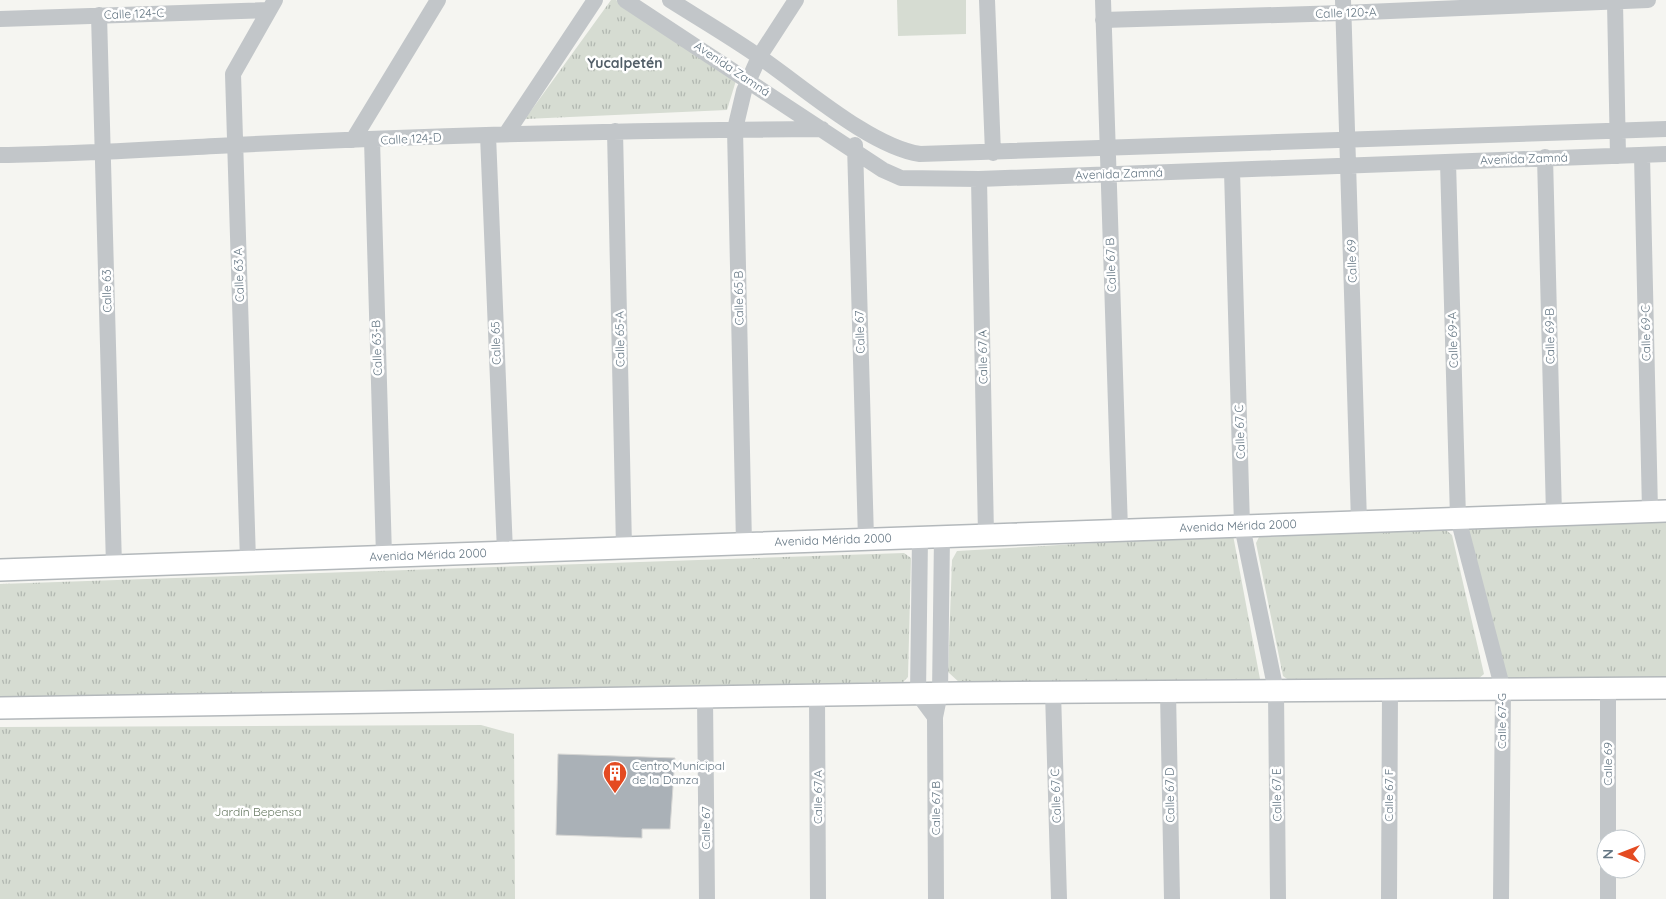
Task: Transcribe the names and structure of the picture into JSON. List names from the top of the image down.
{
  "streets": {
    "main road": ["Avenida Mérida 2000"],
    "street": [
      "Calle 120-A",
      "Calle 124-C",
      "Avenida Zamná",
      "Calle 124-D",
      "Calle 69",
      "Calle 67 B",
      "Calle 63 A",
      "Calle 63",
      "Calle 65 B",
      "Calle 67",
      "Calle 69-C",
      "Calle 69-B",
      "Calle 65-A",
      "Calle 69-A",
      "Calle 65",
      "Calle 63-B",
      "Calle 67 A",
      "Calle 67 C",
      "Calle 67-G",
      "Calle 67 D",
      "Calle 67 E",
      "Calle 67 F"
    ]
  },
  "crossings": [
    ["Calle 120-A", "Calle 69"],
    ["Calle 120-A", "Calle 67 B"],
    ["Calle 124-C", "Calle 63 A"],
    ["Calle 124-C", "Calle 63"],
    ["Avenida Zamná", "Calle 124-D"],
    ["Avenida Zamná", "Calle 69"],
    ["Avenida Zamná", "Calle 67 B"],
    ["Avenida Zamná", "Calle 65 B"],
    ["Avenida Zamná", "Calle 67"],
    ["Avenida Zamná", "Calle 69-C"],
    ["Avenida Zamná", "Calle 69-B"],
    ["Avenida Zamná", "Calle 69-A"],
    ["Avenida Zamná", "Calle 67 A"],
    ["Avenida Zamná", "Calle 67 C"],
    ["Calle 124-D", "Calle 63 A"],
    ["Calle 124-D", "Calle 63"],
    ["Calle 124-D", "Calle 65 B"],
    ["Calle 124-D", "Calle 65-A"],
    ["Calle 124-D", "Calle 65"],
    ["Calle 124-D", "Calle 63-B"],
    ["Calle 69", "Avenida Mérida 2000"],
    ["Calle 67 B", "Avenida Mérida 2000"],
    ["Calle 63 A", "Avenida Mérida 2000"],
    ["Calle 63", "Avenida Mérida 2000"],
    ["Calle 65 B", "Avenida Mérida 2000"],
    ["Calle 67", "Avenida Mérida 2000"],
    ["Calle 69-C", "Avenida Mérida 2000"],
    ["Calle 69-B", "Avenida Mérida 2000"],
    ["Calle 65-A", "Avenida Mérida 2000"],
    ["Calle 69-A", "Avenida Mérida 2000"],
    ["Calle 69-A", "Calle 67-G"],
    ["Calle 65", "Avenida Mérida 2000"],
    ["Calle 63-B", "Avenida Mérida 2000"],
    ["Calle 67 A", "Avenida Mérida 2000"],
    ["Calle 67 C", "Avenida Mérida 2000"],
    ["Calle 67 C", "Calle 67 E"],
    ["Avenida Mérida 2000", "Calle 67-G"]
  ],
  "districts": ["Yucalpetén"],
  "parks": ["Jardín Bepensa"],
  "places": {
    "building": ["Centro Municipal de la Danza"]
  },
  "north": "left"
}
